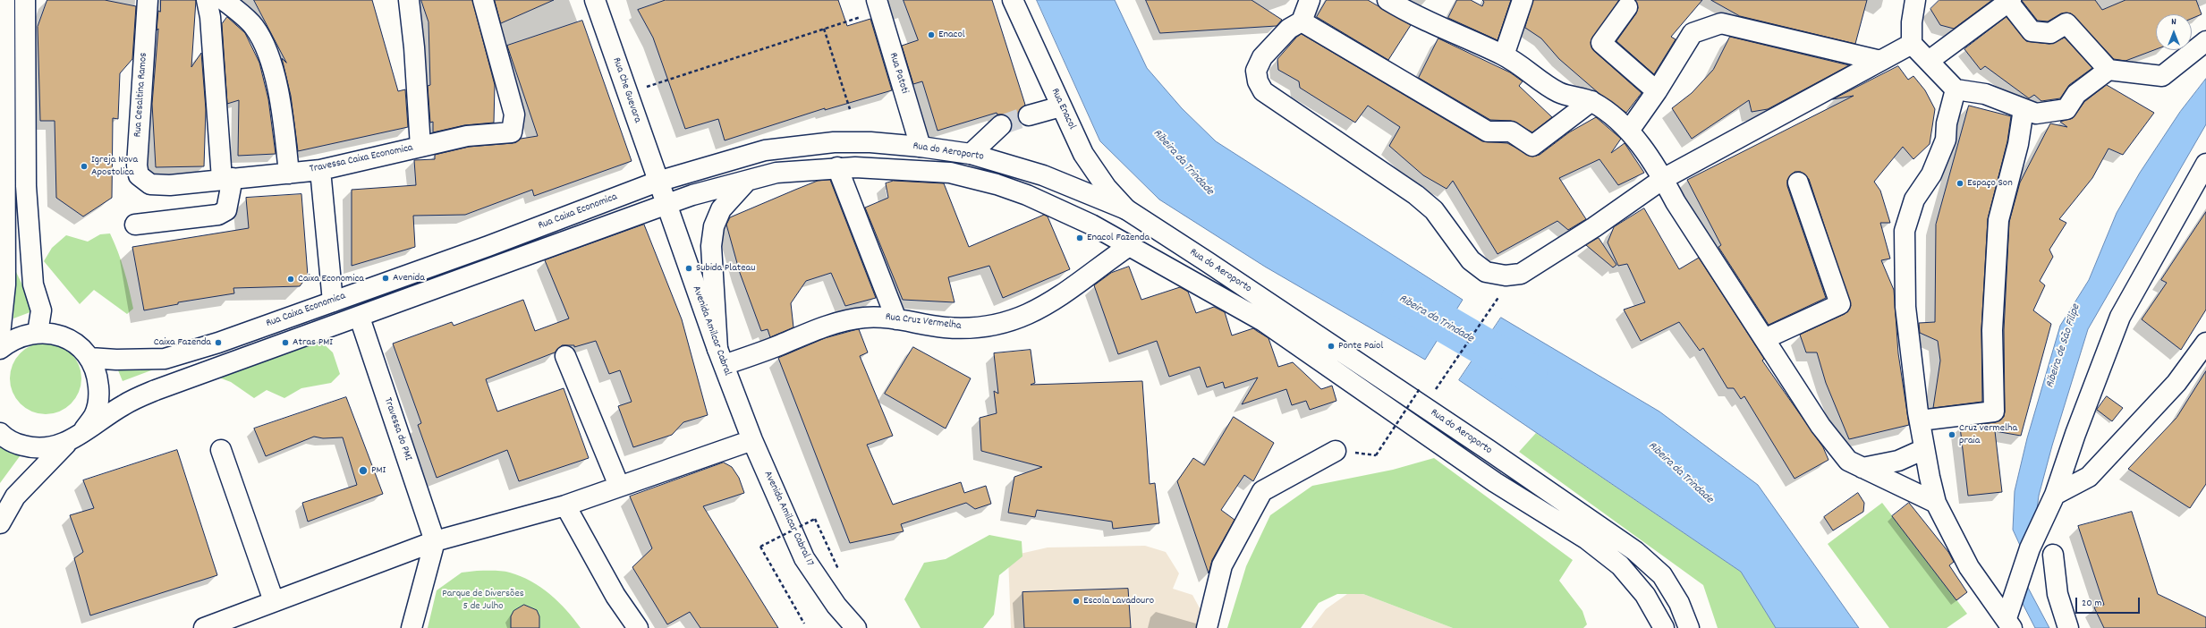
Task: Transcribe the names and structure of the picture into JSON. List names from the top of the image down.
{
  "streets": {
    "street": [
      "Rua Patoti",
      "Rua Che Guevara",
      "Rua Cesaltina Ramos",
      "Rua Enacol",
      "Rua do Aeroporto",
      "Travessa Caixa Economica",
      "Rua Caixa Economica",
      "Rua Cruz Vermelha",
      "Avenida Amilcar Cabral",
      "Travessa do PMI",
      "Avenida Amilcar Cabral 17"
    ]
  },
  "crossings": [
    ["Rua Patoti", "Rua do Aeroporto"],
    ["Rua Che Guevara", "Rua do Aeroporto"],
    ["Rua Che Guevara", "Rua Caixa Economica"],
    ["Rua Che Guevara", "Avenida Amilcar Cabral"],
    ["Rua Cesaltina Ramos", "Travessa Caixa Economica"],
    ["Rua Enacol", "Rua do Aeroporto"],
    ["Rua do Aeroporto", "Rua Caixa Economica"],
    ["Rua do Aeroporto", "Rua Cruz Vermelha"],
    ["Rua do Aeroporto", "Avenida Amilcar Cabral"],
    ["Rua do Aeroporto", "Travessa do PMI"],
    ["Rua Caixa Economica", "Avenida Amilcar Cabral"],
    ["Rua Cruz Vermelha", "Avenida Amilcar Cabral"],
    ["Avenida Amilcar Cabral", "Avenida Amilcar Cabral 17"]
  ],
  "water": ["Ribeira da Trindade", "Ribeira de São Filipe"],
  "parks": ["Parque de Diversões 5 de Julho"],
  "places": [
    "Enacol",
    "Igreja Nova Apostolica",
    "Espaço Son",
    "Enacol Fazenda",
    "Subida Plateau",
    "Avenida",
    "Caixa Economica",
    "Caixa Fazenda",
    "Atras PMI",
    "Ponte Paiol",
    "Cruz vermelha praia",
    "PMI",
    "Escola Lavadouro"
  ],
  "scale_bar": "20 m",
  "north": "top"
}
